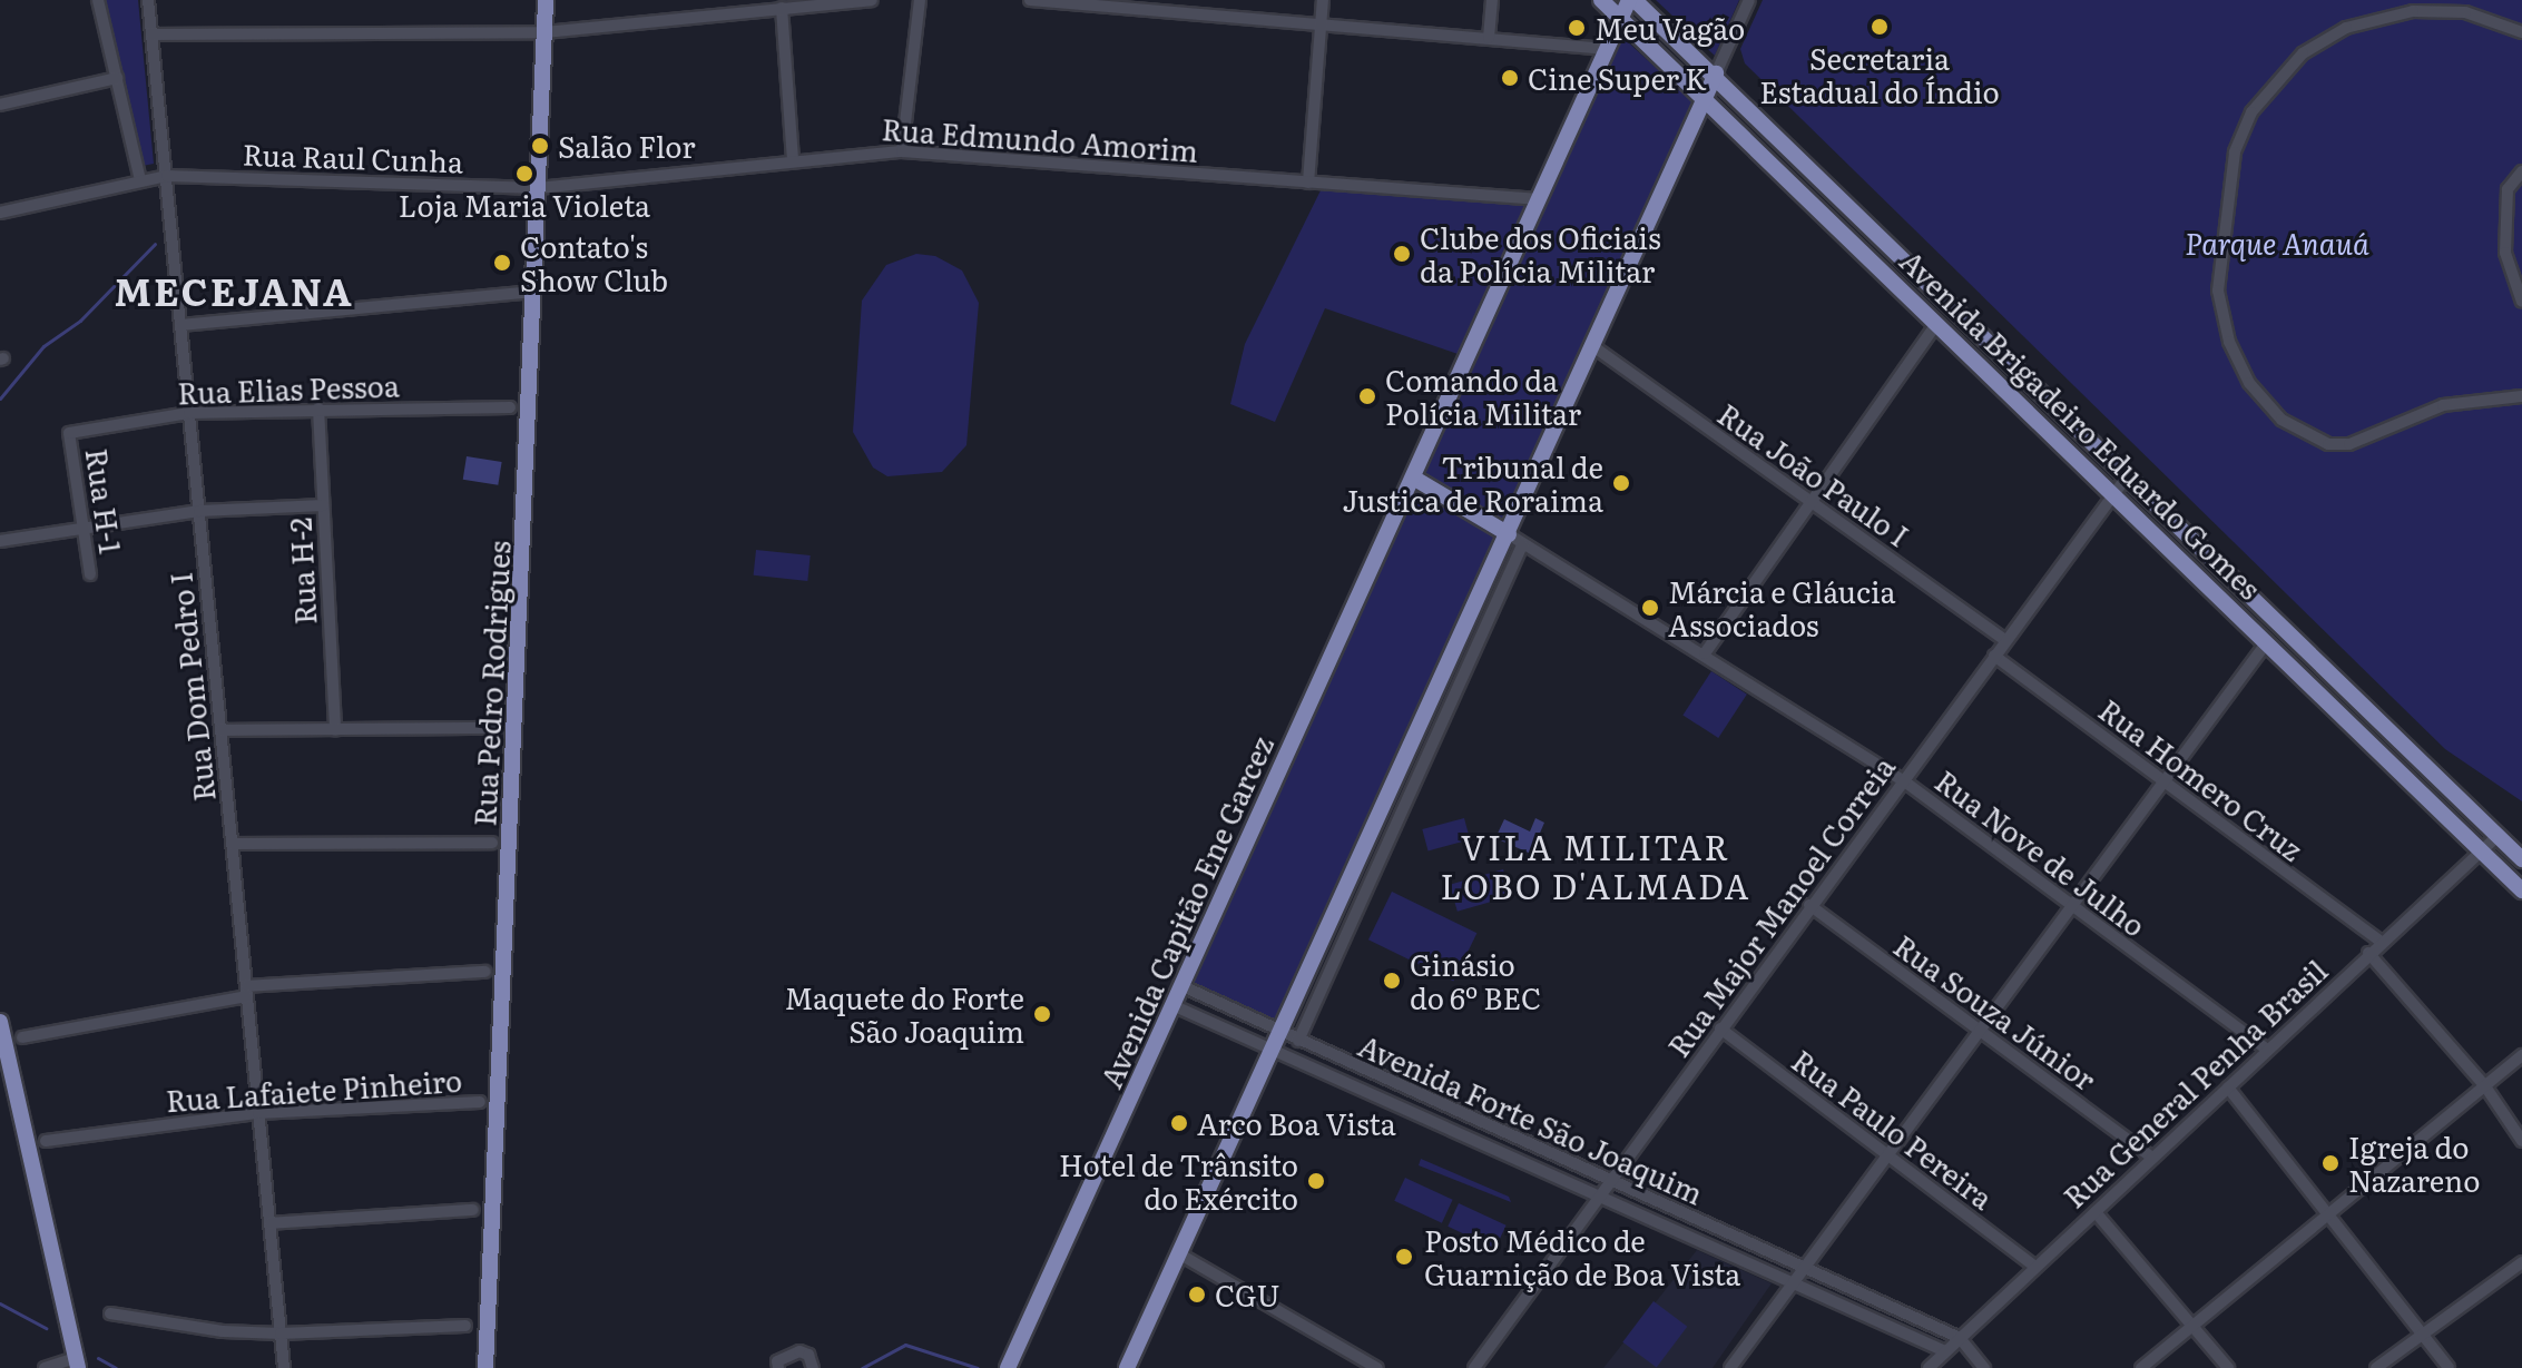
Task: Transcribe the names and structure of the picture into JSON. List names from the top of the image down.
{
  "streets": {
    "main road": ["Avenida Brigadeiro Eduardo Gomes", "Rua Pedro Rodrigues", "Avenida Capitão Ene Garcez"],
    "street": [
      "Rua Edmundo Amorim",
      "Rua Raul Cunha",
      "Rua Elias Pessoa",
      "Rua João Paulo I",
      "Rua H-1",
      "Rua H-2",
      "Rua Dom Pedro I",
      "Rua Homero Cruz",
      "Rua Nove de Julho",
      "Rua Major Manoel Correia",
      "Rua Souza Júnior",
      "Rua General Penha Brasil",
      "Rua Lafaiete Pinheiro",
      "Avenida Forte São Joaquim",
      "Rua Paulo Pereira"
    ]
  },
  "crossings": [
    ["Rua Edmundo Amorim", "Rua Raul Cunha"],
    ["Rua Edmundo Amorim", "Rua Pedro Rodrigues"],
    ["Rua Edmundo Amorim", "Avenida Capitão Ene Garcez"],
    ["Rua Raul Cunha", "Rua Pedro Rodrigues"],
    ["Rua Raul Cunha", "Rua Dom Pedro I"],
    ["Rua Elias Pessoa", "Rua H-1"],
    ["Rua Elias Pessoa", "Rua H-2"],
    ["Rua Elias Pessoa", "Rua Dom Pedro I"],
    ["Avenida Brigadeiro Eduardo Gomes", "Rua Major Manoel Correia"],
    ["Avenida Brigadeiro Eduardo Gomes", "Avenida Capitão Ene Garcez"],
    ["Avenida Brigadeiro Eduardo Gomes", "Rua General Penha Brasil"],
    ["Rua João Paulo I", "Rua Major Manoel Correia"],
    ["Rua Dom Pedro I", "Rua Lafaiete Pinheiro"],
    ["Rua Homero Cruz", "Rua Major Manoel Correia"],
    ["Rua Homero Cruz", "Rua General Penha Brasil"],
    ["Rua Nove de Julho", "Rua Major Manoel Correia"],
    ["Rua Nove de Julho", "Rua General Penha Brasil"],
    ["Rua Major Manoel Correia", "Rua Souza Júnior"],
    ["Rua Major Manoel Correia", "Avenida Forte São Joaquim"],
    ["Rua Major Manoel Correia", "Rua Paulo Pereira"],
    ["Avenida Capitão Ene Garcez", "Avenida Forte São Joaquim"],
    ["Rua Souza Júnior", "Rua General Penha Brasil"],
    ["Rua General Penha Brasil", "Avenida Forte São Joaquim"],
    ["Rua General Penha Brasil", "Rua Paulo Pereira"]
  ],
  "districts": ["MECEJANA", "VILA MILITAR LOBO D'ALMADA"],
  "parks": ["Parque Anauá"],
  "places": [
    "Secretaria Estadual do Índio",
    "Meu Vagão",
    "Cine Super K",
    "Salão Flor",
    "Loja Maria Violeta",
    "Clube dos Oficiais da Polícia Militar",
    "Contato's Show Club",
    "Comando da Polícia Militar",
    "Tribunal de Justica de Roraima",
    "Márcia e Gláucia Associados",
    "Ginásio do 6º BEC",
    "Maquete do Forte São Joaquim",
    "Arco Boa Vista",
    "Igreja do Nazareno",
    "Hotel de Trânsito do Exército",
    "Posto Médico de Guarnição de Boa Vista",
    "CGU"
  ]
}
